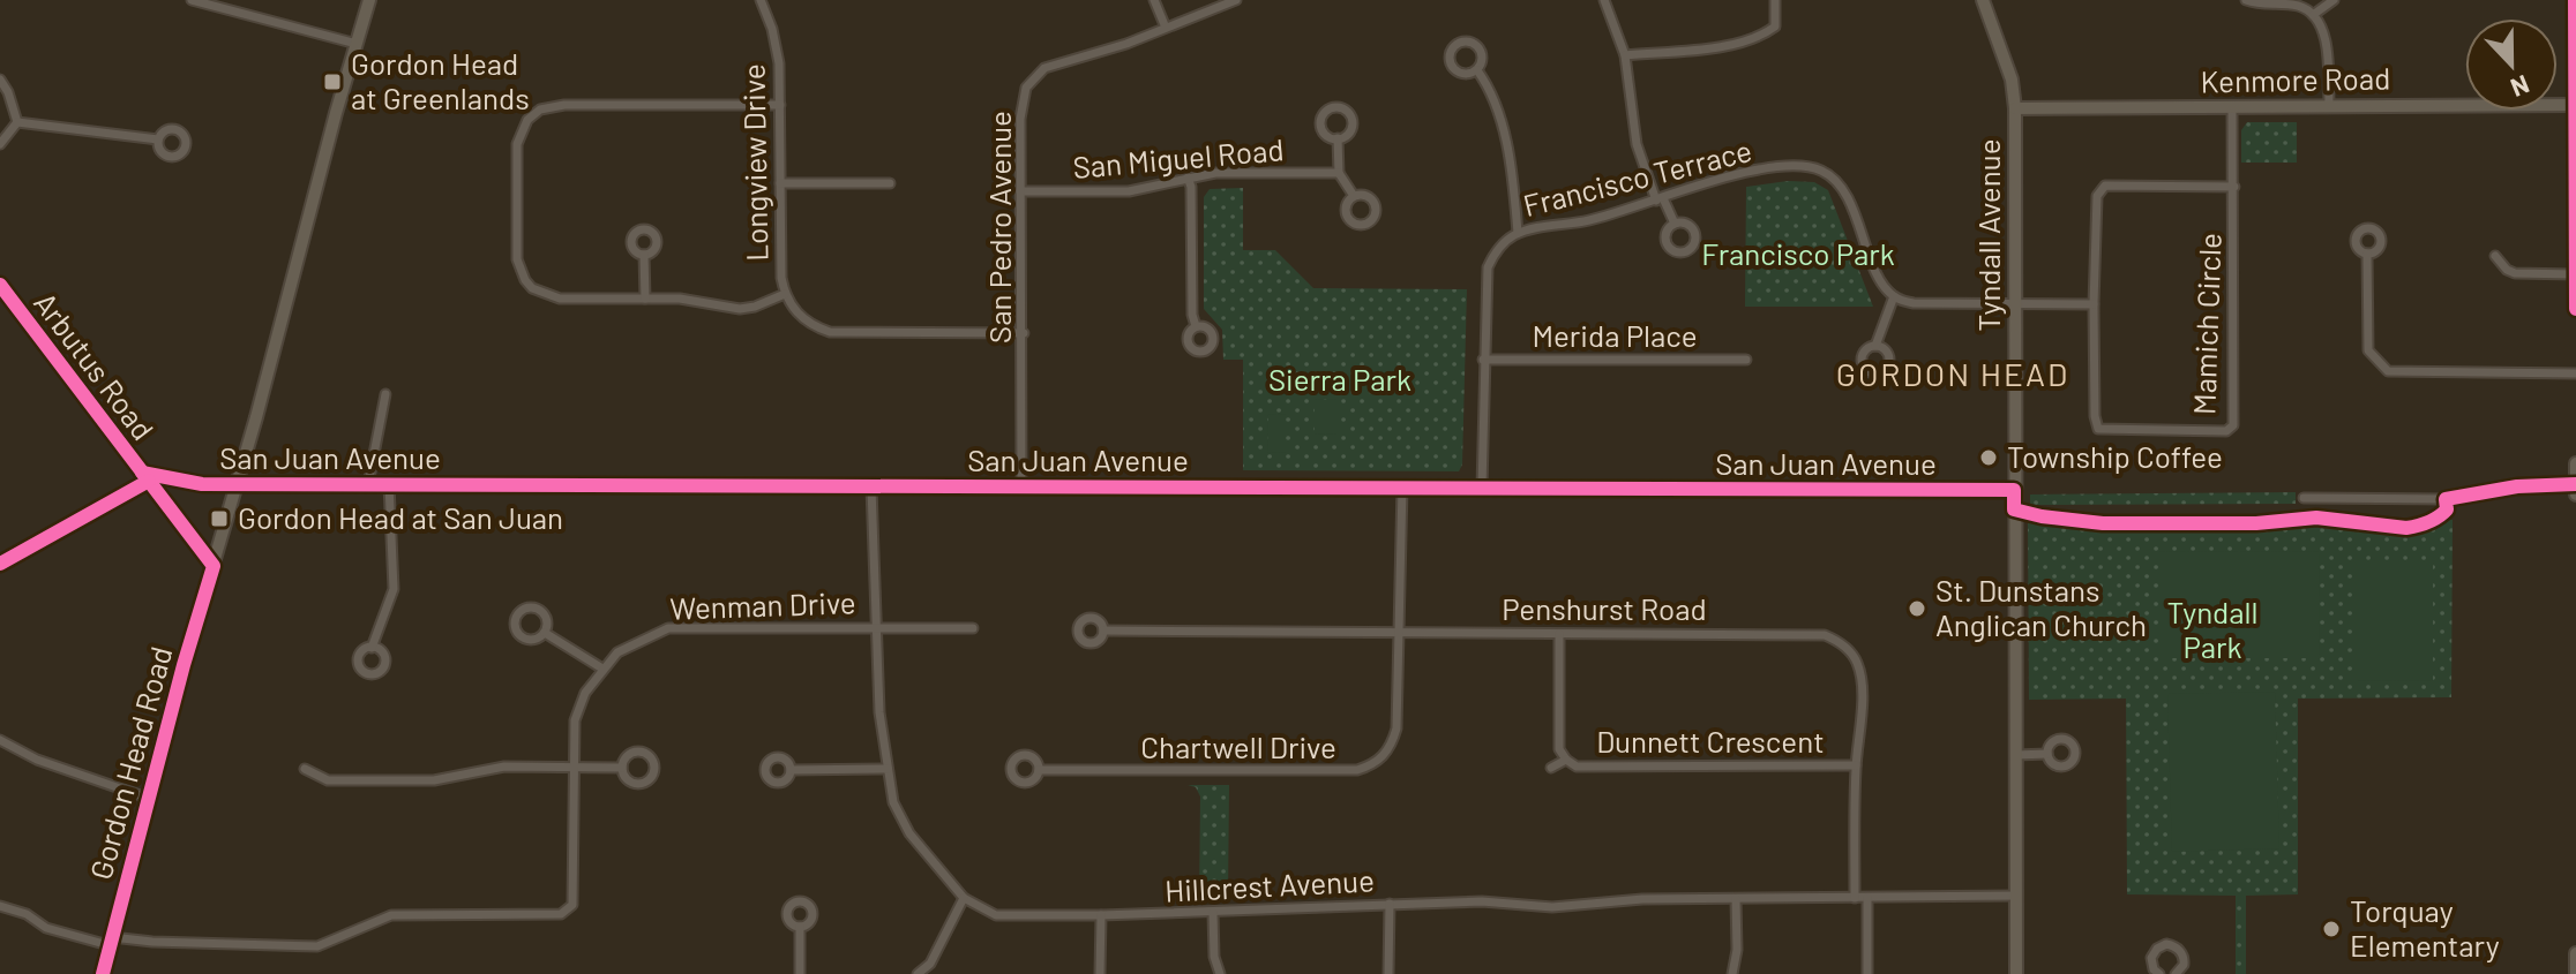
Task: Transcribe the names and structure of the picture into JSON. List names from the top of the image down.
{
  "streets": {
    "street": [
      "Kenmore Road",
      "San Miguel Road",
      "Longview Drive",
      "Francisco Terrace",
      "San Pedro Avenue",
      "Tyndall Avenue",
      "Mamich Circle",
      "Merida Place",
      "Arbutus Road",
      "San Juan Avenue",
      "Wenman Drive",
      "Penshurst Road",
      "Dunnett Crescent",
      "Chartwell Drive",
      "Gordon Head Road",
      "Hillcrest Avenue"
    ]
  },
  "crossings": [
    ["Kenmore Road", "Tyndall Avenue"],
    ["Kenmore Road", "Mamich Circle"],
    ["San Miguel Road", "San Pedro Avenue"],
    ["Longview Drive", "San Pedro Avenue"],
    ["Francisco Terrace", "Merida Place"],
    ["Francisco Terrace", "San Juan Avenue"],
    ["San Pedro Avenue", "San Juan Avenue"],
    ["Tyndall Avenue", "San Juan Avenue"],
    ["Tyndall Avenue", "Hillcrest Avenue"],
    ["Arbutus Road", "San Juan Avenue"],
    ["Arbutus Road", "Gordon Head Road"],
    ["San Juan Avenue", "Chartwell Drive"],
    ["San Juan Avenue", "Gordon Head Road"],
    ["San Juan Avenue", "Hillcrest Avenue"],
    ["Wenman Drive", "Gordon Head Road"],
    ["Wenman Drive", "Hillcrest Avenue"],
    ["Penshurst Road", "Dunnett Crescent"],
    ["Penshurst Road", "Chartwell Drive"],
    ["Penshurst Road", "Hillcrest Avenue"]
  ],
  "districts": ["GORDON HEAD"],
  "parks": ["Francisco Park", "Sierra Park", "Tyndall Park"],
  "places": {
    "transit": ["Gordon Head at Greenlands", "Gordon Head at San Juan"],
    "other": ["Township Coffee", "St. Dunstans Anglican Church", "Torquay Elementary"]
  },
  "north": "bottom"
}
